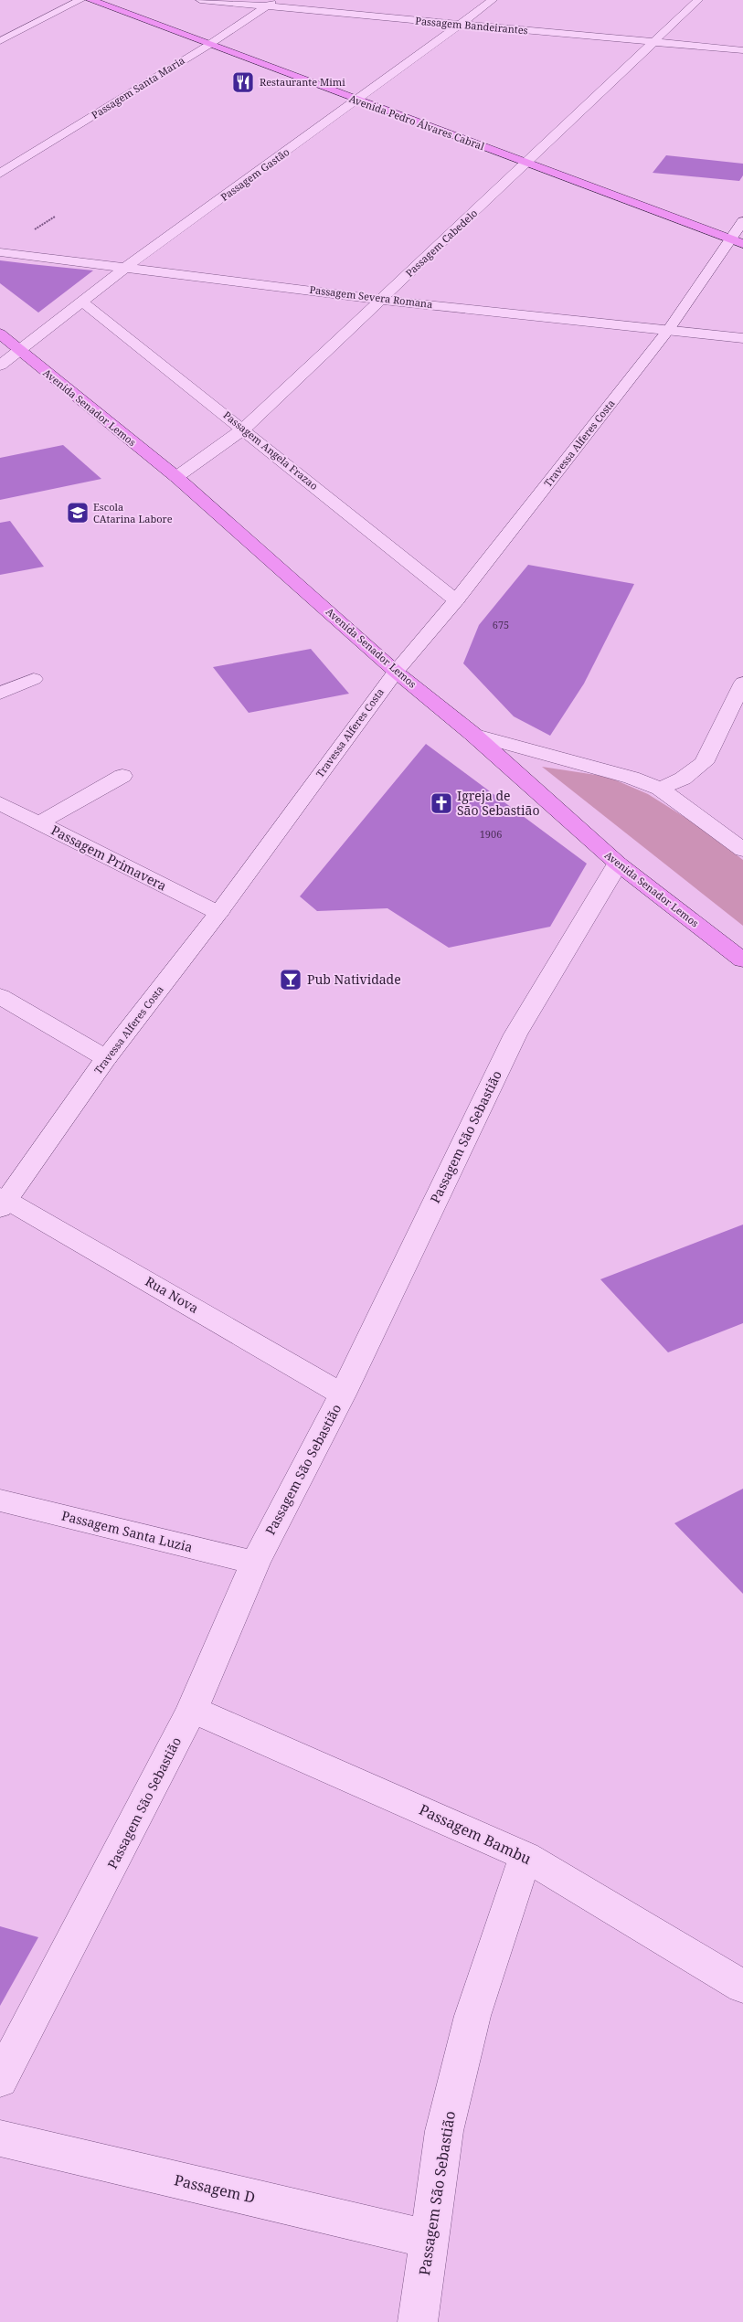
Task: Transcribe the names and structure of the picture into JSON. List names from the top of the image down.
{
  "streets": {
    "main road": ["Avenida Pedro Álvares Cabral", "Avenida Senador Lemos"],
    "street": [
      "Passagem Bandeirantes",
      "Passagem Santa Maria",
      "Passagem Gastão",
      "Passagem Cabedelo",
      "Passagem Severa Romana",
      "Travessa Alferes Costa",
      "Passagem Angela Frazao",
      "Passagem Primavera",
      "Passagem São Sebastião",
      "Rua Nova",
      "Passagem Santa Luzia",
      "Passagem Bambu",
      "Passagem D"
    ]
  },
  "crossings": [
    ["Passagem Bandeirantes", "Passagem Santa Maria"],
    ["Passagem Bandeirantes", "Passagem Gastão"],
    ["Passagem Bandeirantes", "Passagem Cabedelo"],
    ["Passagem Santa Maria", "Avenida Pedro Álvares Cabral"],
    ["Avenida Pedro Álvares Cabral", "Passagem Gastão"],
    ["Avenida Pedro Álvares Cabral", "Passagem Cabedelo"],
    ["Avenida Pedro Álvares Cabral", "Travessa Alferes Costa"],
    ["Passagem Gastão", "Passagem Severa Romana"],
    ["Passagem Gastão", "Avenida Senador Lemos"],
    ["Passagem Gastão", "Passagem Angela Frazao"],
    ["Passagem Cabedelo", "Passagem Severa Romana"],
    ["Passagem Cabedelo", "Avenida Senador Lemos"],
    ["Passagem Cabedelo", "Passagem Angela Frazao"],
    ["Passagem Severa Romana", "Travessa Alferes Costa"],
    ["Avenida Senador Lemos", "Travessa Alferes Costa"],
    ["Avenida Senador Lemos", "Passagem São Sebastião"],
    ["Travessa Alferes Costa", "Passagem Angela Frazao"],
    ["Travessa Alferes Costa", "Passagem Primavera"],
    ["Travessa Alferes Costa", "Rua Nova"],
    ["Passagem São Sebastião", "Rua Nova"],
    ["Passagem São Sebastião", "Passagem Santa Luzia"],
    ["Passagem São Sebastião", "Passagem Bambu"],
    ["Passagem São Sebastião", "Passagem D"]
  ],
  "places": {
    "restaurant": ["Restaurante Mimi"],
    "school or university": ["Escola CAtarina Labore"],
    "church": ["Igreja de São Sebastião"],
    "bar": ["Pub Natividade"]
  },
  "house_numbers": ["675", "1906"]
}
